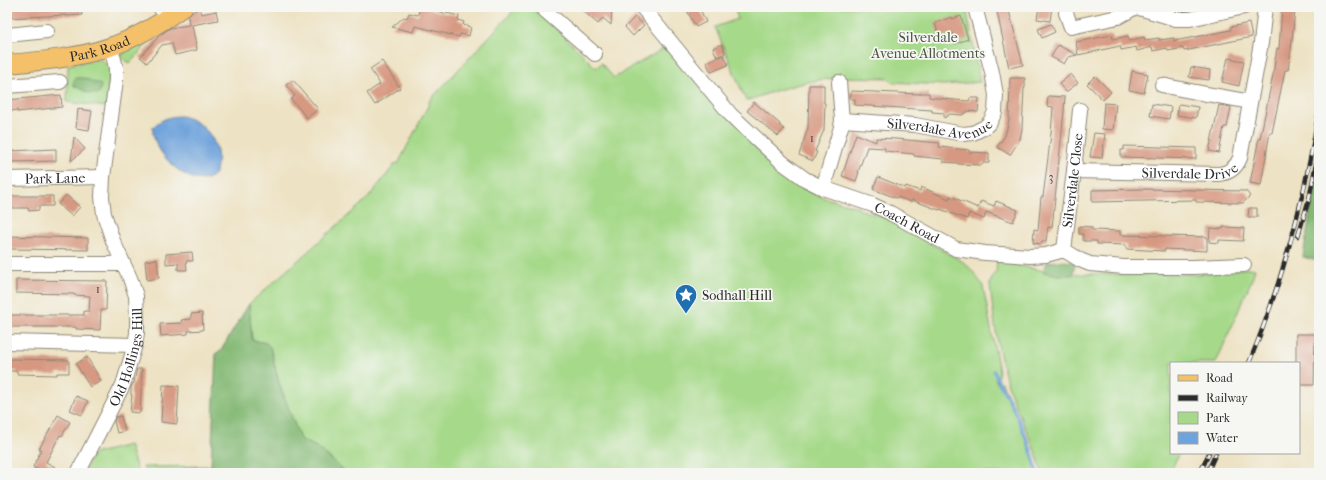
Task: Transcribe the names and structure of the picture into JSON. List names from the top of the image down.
{
  "streets": {
    "main road": ["Park Road"],
    "street": [
      "Silverdale Avenue",
      "Silverdale Drive",
      "Park Lane",
      "Silverdale Close",
      "Coach Road",
      "Old Hollings Hill"
    ]
  },
  "crossings": [
    ["Park Road", "Old Hollings Hill"],
    ["Silverdale Drive", "Silverdale Close"],
    ["Park Lane", "Old Hollings Hill"],
    ["Silverdale Close", "Coach Road"]
  ],
  "parks": ["Silverdale Avenue Allotments"],
  "places": {
    "place": ["Sodhall Hill"]
  },
  "house_numbers": ["1", "3", "1"],
  "legend": [
    "Road",
    "Railway",
    "Park",
    "Water"
  ]
}
